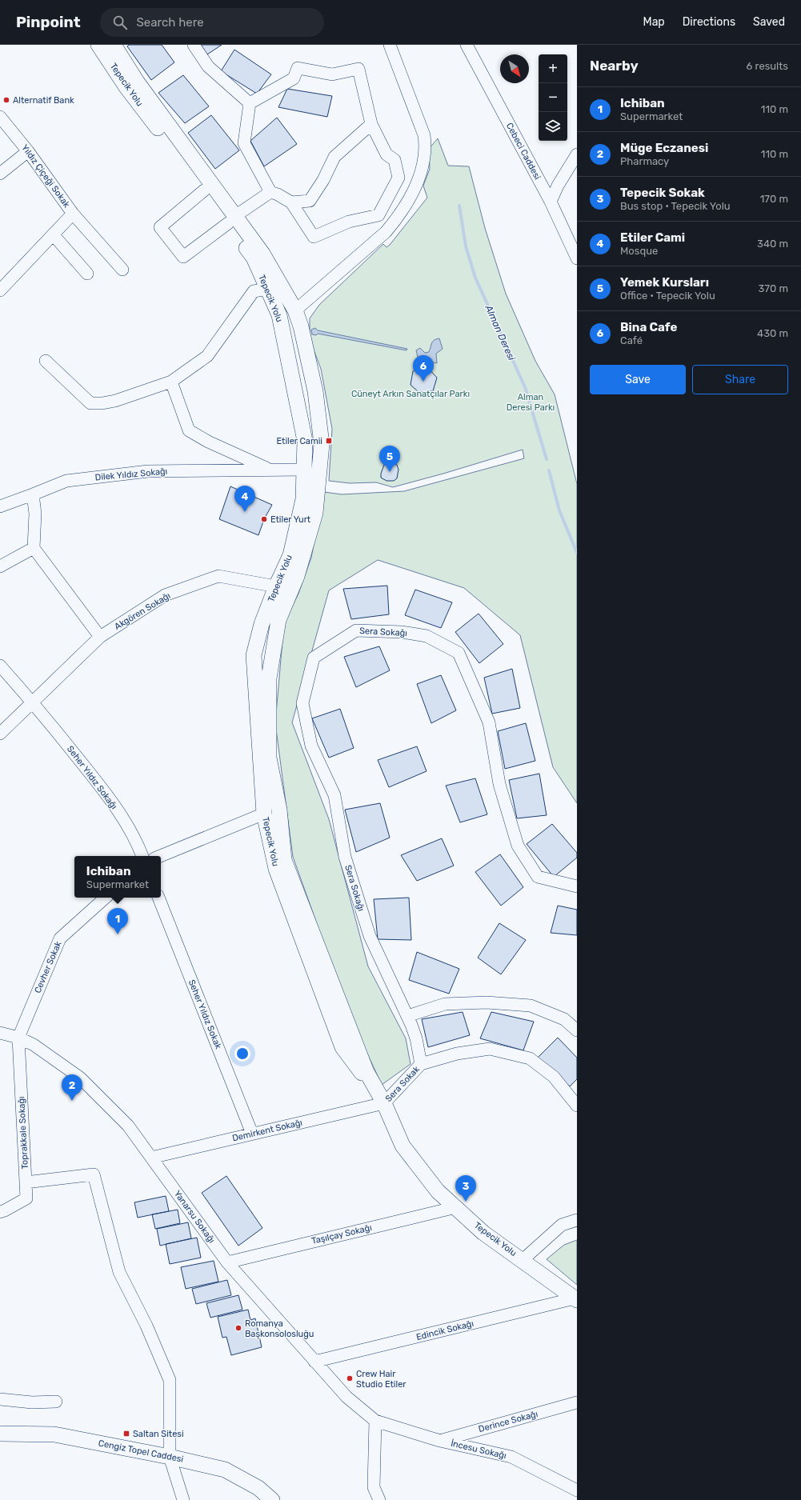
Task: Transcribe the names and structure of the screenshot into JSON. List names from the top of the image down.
{
  "streets": {
    "main road": ["Tepecik Yolu", "Cengiz Topel Caddesi"],
    "street": [
      "Cebeci Caddesi",
      "Yıldız Çiçeği Sokak",
      "Dilek Yıldız Sokağı",
      "Akgören Sokağı",
      "Sera Sokağı",
      "Seher Yıldız Sokağı",
      "Cevher Sokak",
      "Seher Yıldız Sokak",
      "Sera Sokak",
      "Demirkent Sokağı",
      "Toprakkale Sokağı",
      "Yanarsu Sokağı",
      "Taşılçay Sokağı",
      "Edincik Sokağı",
      "Derince Sokağı",
      "İncesu Sokağı"
    ]
  },
  "crossings": [
    ["Tepecik Yolu", "Dilek Yıldız Sokağı"],
    ["Tepecik Yolu", "Akgören Sokağı"],
    ["Tepecik Yolu", "Sera Sokak"],
    ["Tepecik Yolu", "Demirkent Sokağı"],
    ["Tepecik Yolu", "Taşılçay Sokağı"],
    ["Tepecik Yolu", "Edincik Sokağı"],
    ["Akgören Sokağı", "Seher Yıldız Sokağı"],
    ["Sera Sokağı", "Sera Sokak"],
    ["Cevher Sokak", "Toprakkale Sokağı"],
    ["Cevher Sokak", "Yanarsu Sokağı"],
    ["Seher Yıldız Sokak", "Demirkent Sokağı"],
    ["Sera Sokak", "Demirkent Sokağı"],
    ["Demirkent Sokağı", "Yanarsu Sokağı"],
    ["Toprakkale Sokağı", "Yanarsu Sokağı"],
    ["Yanarsu Sokağı", "Taşılçay Sokağı"],
    ["Yanarsu Sokağı", "Edincik Sokağı"],
    ["Yanarsu Sokağı", "İncesu Sokağı"],
    ["Derince Sokağı", "İncesu Sokağı"]
  ],
  "water": ["Alman Deresi"],
  "parks": ["Cüneyt Arkın Sanatçılar Parkı", "Alman Deresi Parkı"],
  "places": {
    "other": [
      "Alternatif Bank",
      "Etiler Yurt",
      "Romanya Başkonsolosluğu",
      "Crew Hair Studio Etiler"
    ],
    "transit": ["Etiler Camii", "Saltan Sitesi"]
  },
  "north": "bottom right",
  "page": {
    "header": "Pinpoint",
    "search": "Search here",
    "nav": ["Map", "Directions", "Saved"],
    "heading": ["Nearby", "6 results"],
    "map_buttons": ["+", "−"],
    "list": [
      {
        "mark": "1",
        "name": "Ichiban",
        "note": "Supermarket",
        "value": "110 m"
      },
      {
        "mark": "2",
        "name": "Müge Eczanesi",
        "note": "Pharmacy",
        "value": "110 m"
      },
      {
        "mark": "3",
        "name": "Tepecik Sokak",
        "note": "Bus stop · Tepecik Yolu",
        "value": "170 m"
      },
      {
        "mark": "4",
        "name": "Etiler Cami",
        "note": "Mosque",
        "value": "340 m"
      },
      {
        "mark": "5",
        "name": "Yemek Kursları",
        "note": "Office · Tepecik Yolu",
        "value": "370 m"
      },
      {
        "mark": "6",
        "name": "Bina Cafe",
        "note": "Café",
        "value": "430 m"
      }
    ],
    "pins": [
      "6",
      "5",
      "4",
      "1",
      "2",
      "3"
    ],
    "buttons": ["Save", "Share"],
    "popup": ["Ichiban", "Supermarket"]
  }
}
